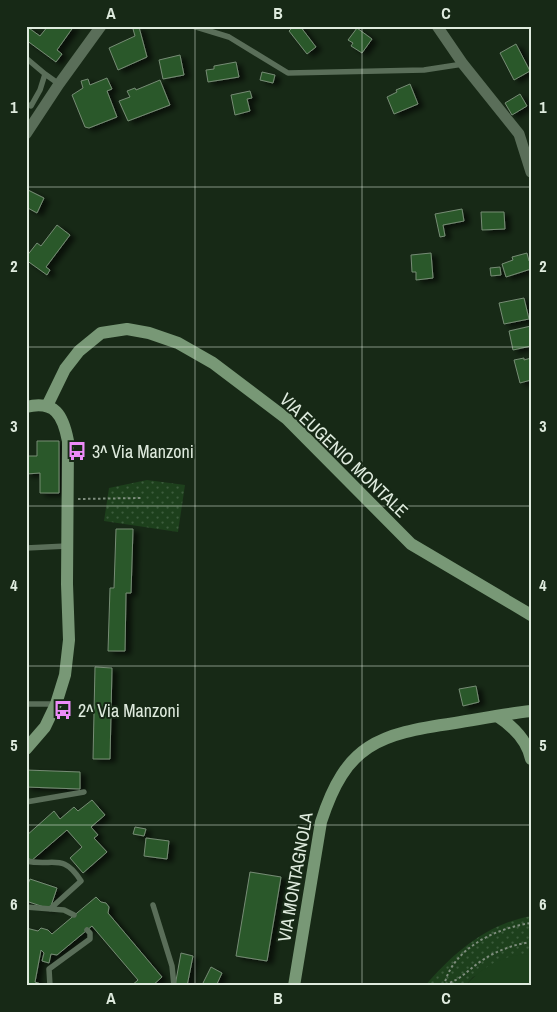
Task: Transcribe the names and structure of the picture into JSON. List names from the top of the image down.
{
  "streets": {
    "street": ["VIA EUGENIO MONTALE", "VIA MONTAGNOLA"]
  },
  "places": {
    "bus stop": ["3^ Via Manzoni", "2^ Via Manzoni"]
  },
  "grid": {
    "columns": ["A", "B", "C"],
    "rows": [
      "1",
      "2",
      "3",
      "4",
      "5",
      "6"
    ]
  }
}
